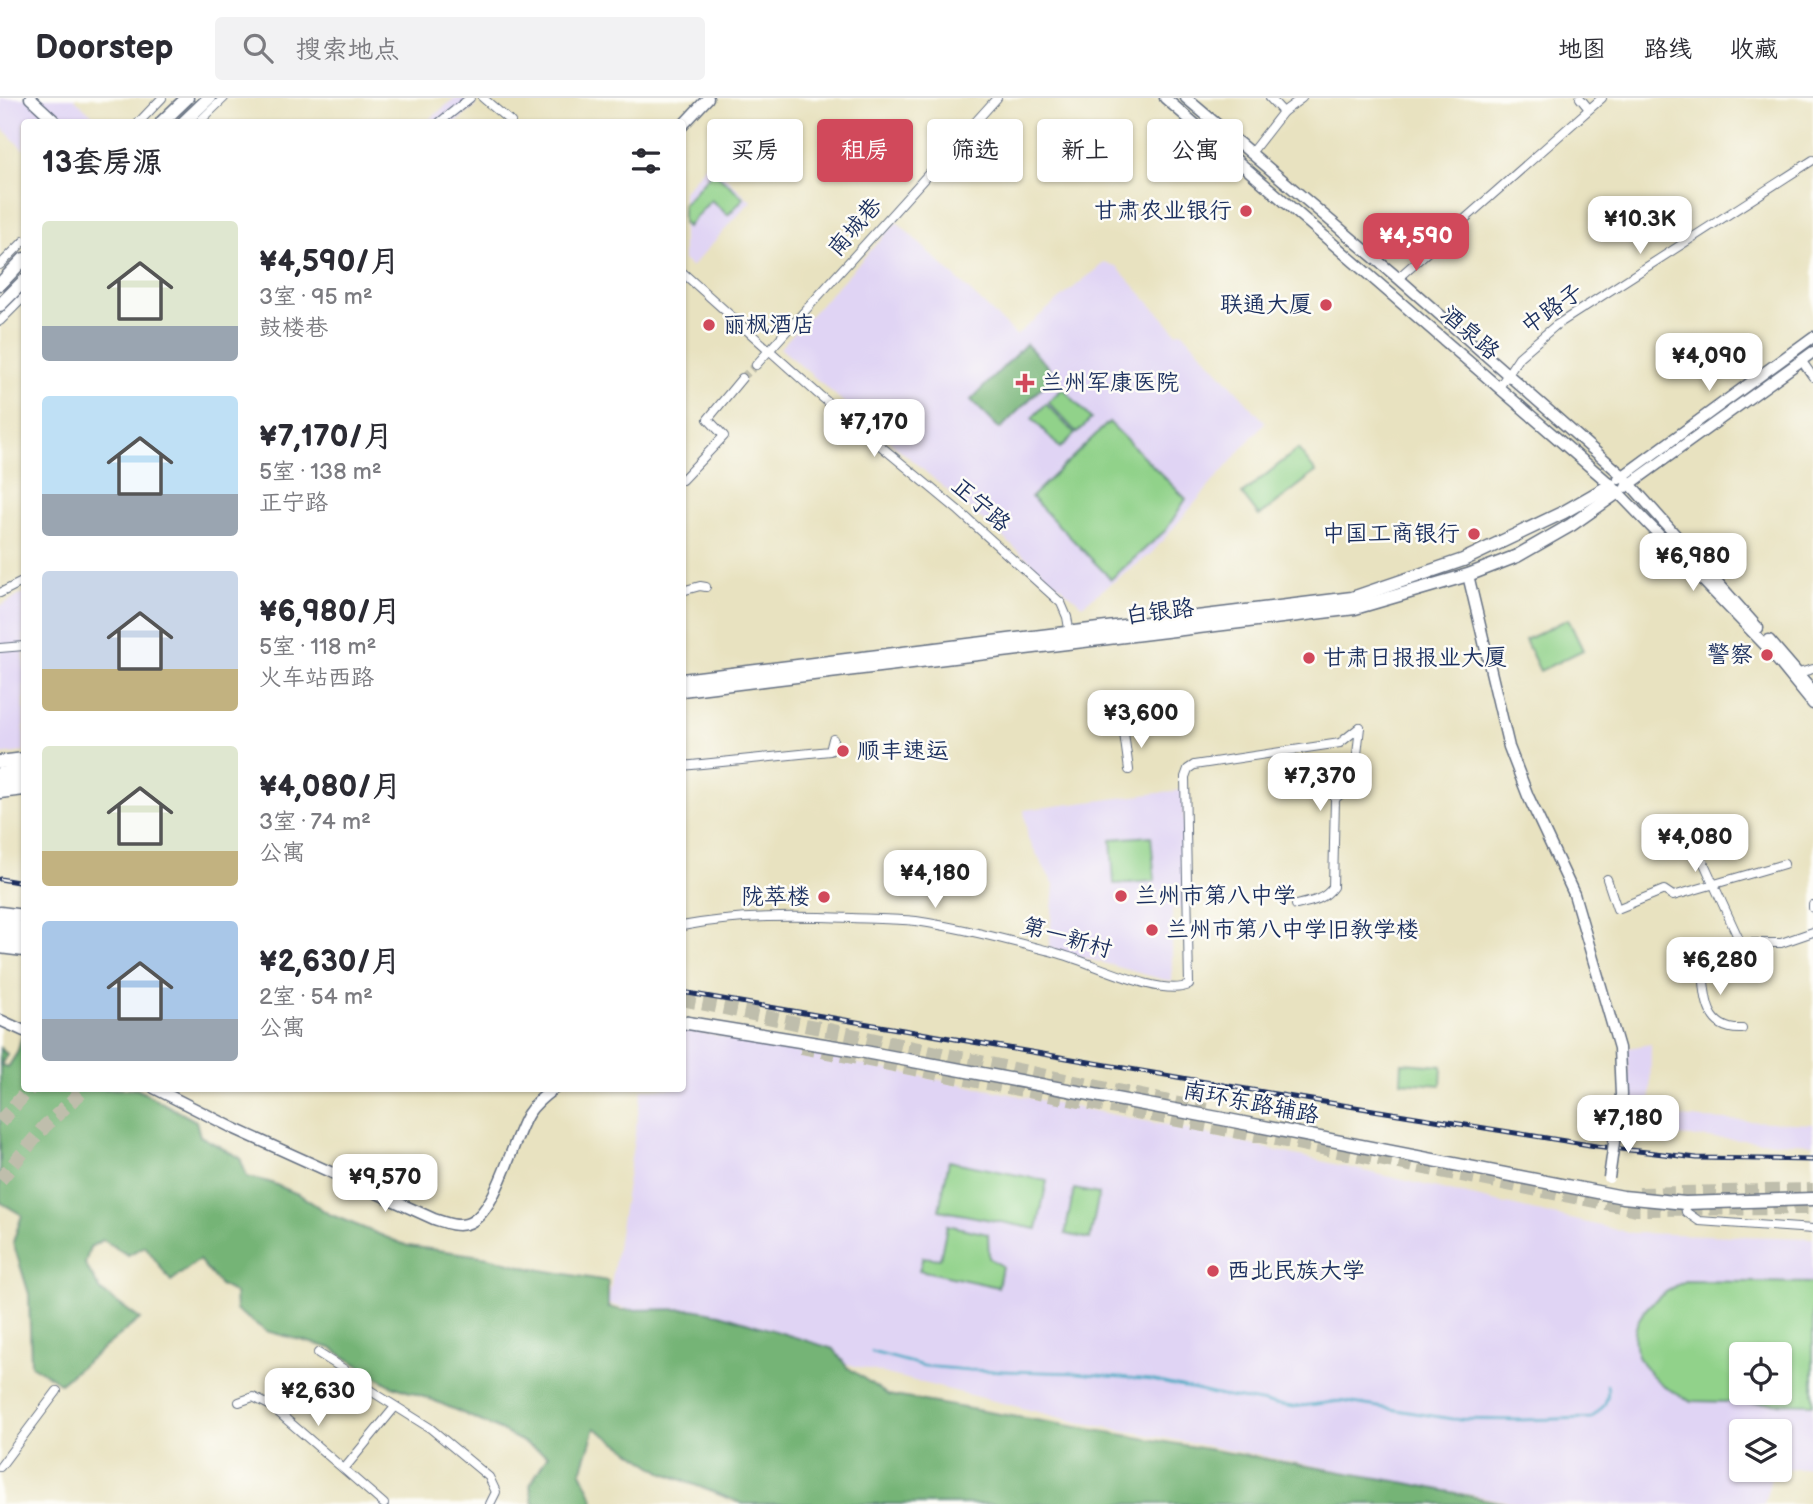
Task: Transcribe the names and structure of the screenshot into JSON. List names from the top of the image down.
{
  "streets": {
    "main road": ["酒泉路", "白银路", "南环东路辅路"],
    "street": [
      "南城巷",
      "中路子",
      "正宁路",
      "第一新村"
    ]
  },
  "crossings": [
    ["南城巷", "正宁路"],
    ["中路子", "酒泉路"],
    ["酒泉路", "白银路"],
    ["正宁路", "白银路"]
  ],
  "places": {
    "other": [
      "甘肃农业银行",
      "联通大厦",
      "丽枫酒店",
      "中国工商银行",
      "警察",
      "甘肃日报报业大厦",
      "顺丰速运",
      "兰州市第八中学",
      "陇萃楼",
      "兰州市第八中学旧教学楼",
      "西北民族大学"
    ],
    "health": ["兰州军康医院"]
  },
  "page": {
    "header": "Doorstep",
    "search": "搜索地点",
    "nav": ["地图", "路线", "收藏"],
    "chip": [
      "买房",
      "租房",
      "筛选",
      "新上",
      "公寓"
    ],
    "heading": "13套房源",
    "price": [
      "¥10.3K",
      "¥4,590",
      "¥4,090",
      "¥7,170",
      "¥6,980",
      "¥3,600",
      "¥7,370",
      "¥4,080",
      "¥4,180",
      "¥6,280",
      "¥7,180",
      "¥9,570",
      "¥2,630"
    ],
    "list": [
      {
        "name": "¥4,590/月",
        "note": "3室 · 95 m² · 鼓楼巷"
      },
      {
        "name": "¥7,170/月",
        "note": "5室 · 138 m² · 正宁路"
      },
      {
        "name": "¥6,980/月",
        "note": "5室 · 118 m² · 火车站西路"
      },
      {
        "name": "¥4,080/月",
        "note": "3室 · 74 m² · 公寓"
      },
      {
        "name": "¥2,630/月",
        "note": "2室 · 54 m² · 公寓"
      }
    ]
  }
}
